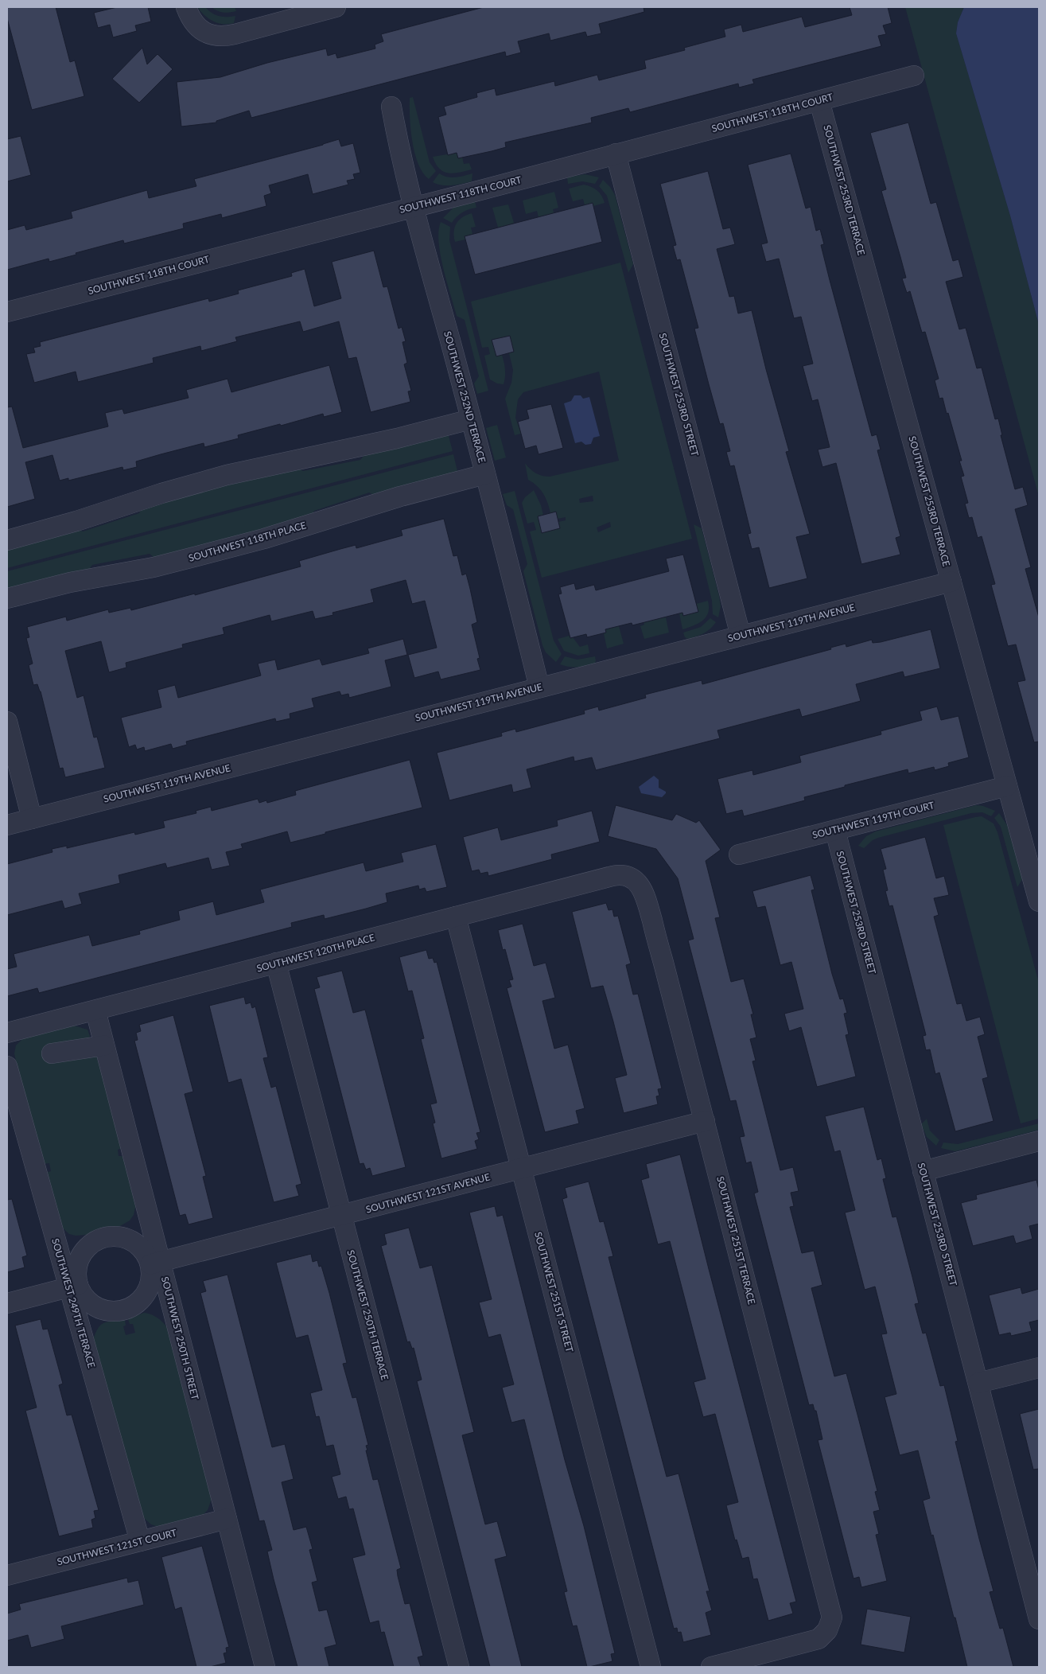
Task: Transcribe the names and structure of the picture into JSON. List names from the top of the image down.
{
  "streets": {
    "street": [
      "SOUTHWEST 118TH COURT",
      "SOUTHWEST 253RD TERRACE",
      "SOUTHWEST 253RD STREET",
      "SOUTHWEST 252ND TERRACE",
      "SOUTHWEST 118TH PLACE",
      "SOUTHWEST 119TH AVENUE",
      "SOUTHWEST 119TH COURT",
      "SOUTHWEST 120TH PLACE",
      "SOUTHWEST 121ST AVENUE",
      "SOUTHWEST 251ST TERRACE",
      "SOUTHWEST 251ST STREET",
      "SOUTHWEST 249TH TERRACE",
      "SOUTHWEST 250TH TERRACE",
      "SOUTHWEST 250TH STREET",
      "SOUTHWEST 121ST COURT"
    ]
  },
  "crossings": [
    ["SOUTHWEST 118TH COURT", "SOUTHWEST 253RD TERRACE"],
    ["SOUTHWEST 118TH COURT", "SOUTHWEST 253RD STREET"],
    ["SOUTHWEST 118TH COURT", "SOUTHWEST 252ND TERRACE"],
    ["SOUTHWEST 253RD TERRACE", "SOUTHWEST 119TH AVENUE"],
    ["SOUTHWEST 253RD TERRACE", "SOUTHWEST 119TH COURT"],
    ["SOUTHWEST 253RD STREET", "SOUTHWEST 119TH AVENUE"],
    ["SOUTHWEST 253RD STREET", "SOUTHWEST 119TH COURT"],
    ["SOUTHWEST 252ND TERRACE", "SOUTHWEST 118TH PLACE"],
    ["SOUTHWEST 252ND TERRACE", "SOUTHWEST 119TH AVENUE"],
    ["SOUTHWEST 120TH PLACE", "SOUTHWEST 251ST TERRACE"],
    ["SOUTHWEST 120TH PLACE", "SOUTHWEST 251ST STREET"],
    ["SOUTHWEST 120TH PLACE", "SOUTHWEST 250TH TERRACE"],
    ["SOUTHWEST 120TH PLACE", "SOUTHWEST 250TH STREET"],
    ["SOUTHWEST 121ST AVENUE", "SOUTHWEST 251ST TERRACE"],
    ["SOUTHWEST 121ST AVENUE", "SOUTHWEST 251ST STREET"],
    ["SOUTHWEST 121ST AVENUE", "SOUTHWEST 249TH TERRACE"],
    ["SOUTHWEST 121ST AVENUE", "SOUTHWEST 250TH TERRACE"],
    ["SOUTHWEST 121ST AVENUE", "SOUTHWEST 250TH STREET"],
    ["SOUTHWEST 249TH TERRACE", "SOUTHWEST 250TH STREET"],
    ["SOUTHWEST 249TH TERRACE", "SOUTHWEST 121ST COURT"],
    ["SOUTHWEST 250TH STREET", "SOUTHWEST 121ST COURT"]
  ]
}
